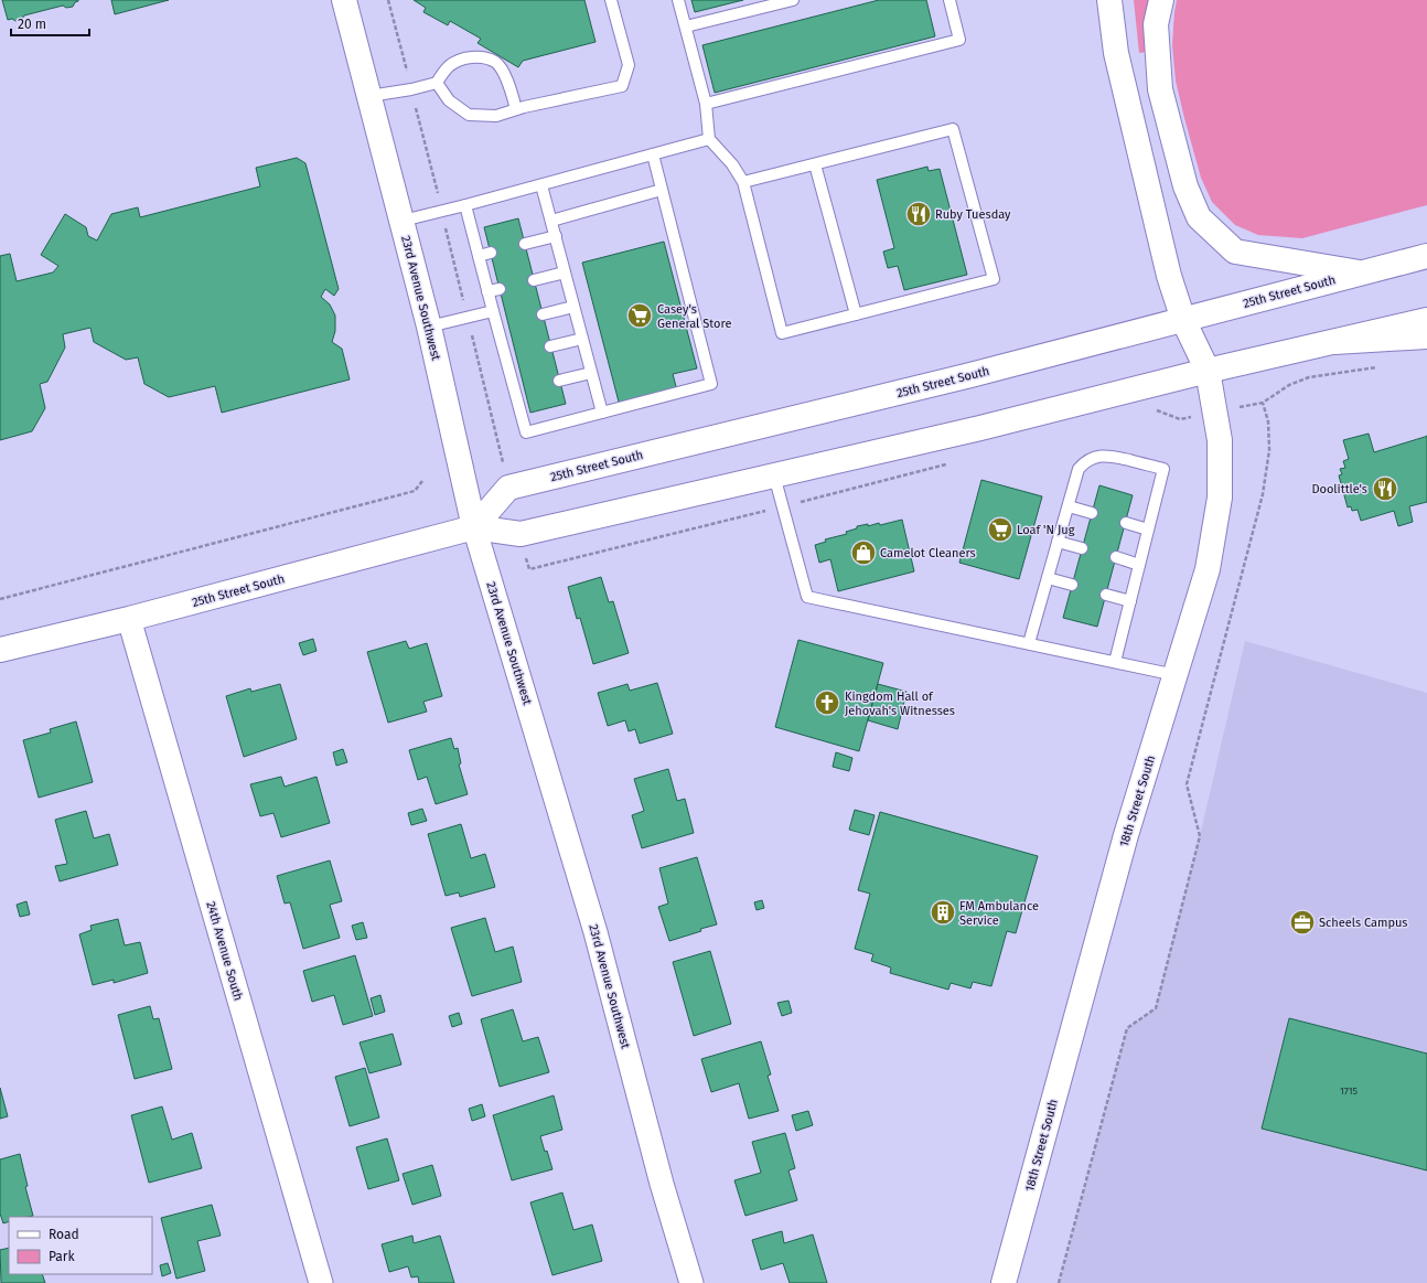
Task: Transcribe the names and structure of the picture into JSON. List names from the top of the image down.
{
  "streets": {
    "main road": ["25th Street South", "23rd Avenue Southwest", "18th Street South"],
    "street": ["24th Avenue South"]
  },
  "crossings": [
    ["25th Street South", "23rd Avenue Southwest"],
    ["25th Street South", "18th Street South"],
    ["25th Street South", "24th Avenue South"]
  ],
  "places": {
    "restaurant": ["Ruby Tuesday", "Doolittle's"],
    "supermarket": ["Casey's General Store", "Loaf 'N Jug"],
    "shop": ["Camelot Cleaners"],
    "church": ["Kingdom Hall of Jehovah's Witnesses"],
    "building": ["FM Ambulance Service"],
    "office": ["Scheels Campus"]
  },
  "house_numbers": ["1715"],
  "legend": ["Road", "Park"],
  "scale_bar": "20 m"
}
